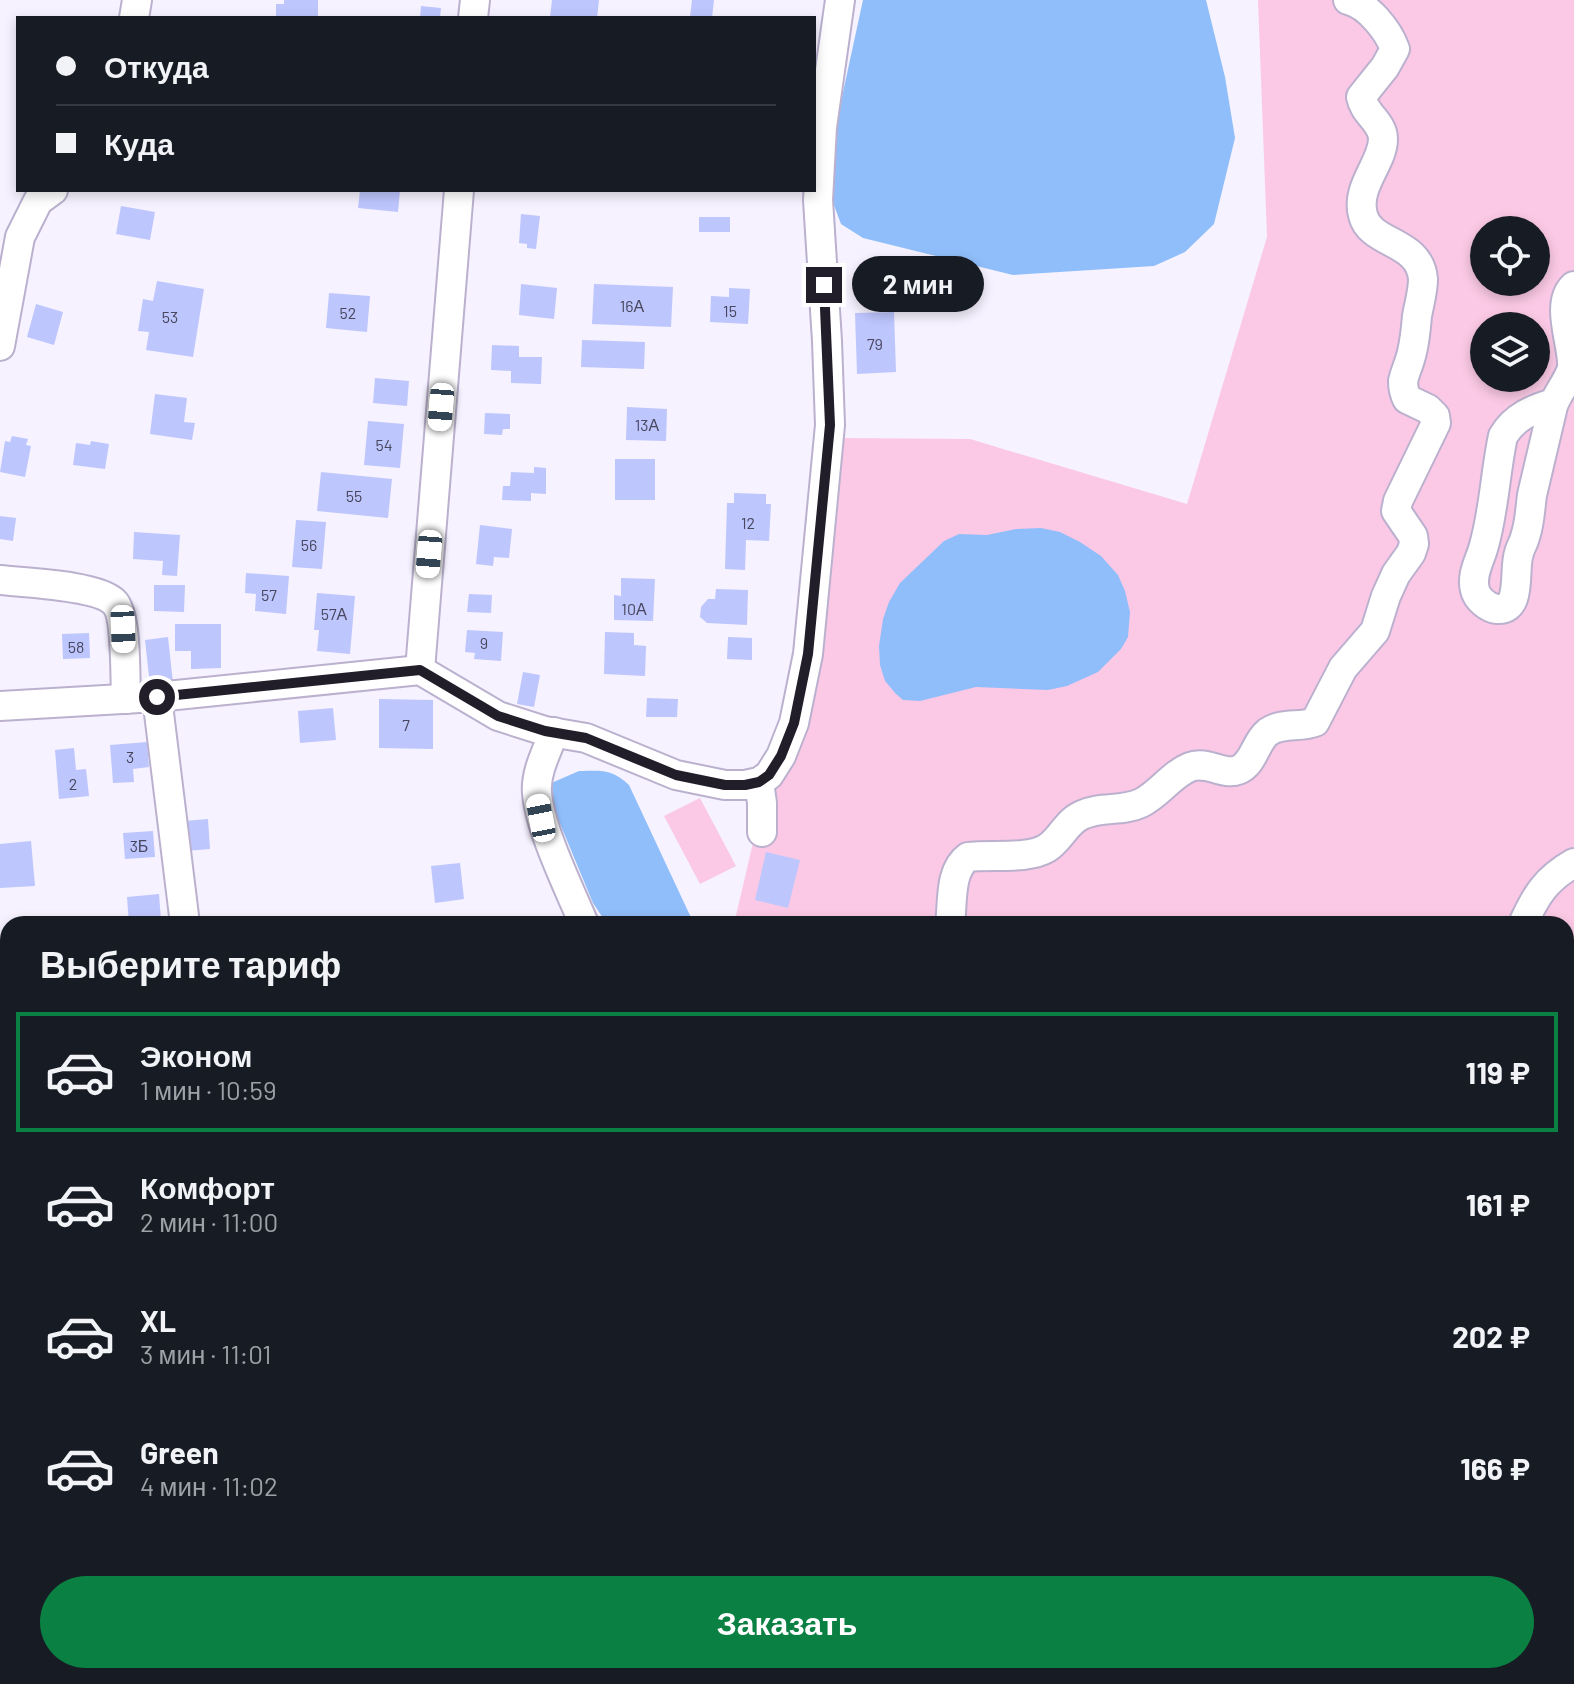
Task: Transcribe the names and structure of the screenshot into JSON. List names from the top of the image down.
{
  "house_numbers": [
    "16А",
    "15",
    "52",
    "53",
    "79",
    "13А",
    "54",
    "55",
    "12",
    "56",
    "57",
    "10А",
    "57А",
    "9",
    "58",
    "7",
    "3",
    "2",
    "3Б"
  ],
  "page": {
    "banner": ["Откуда", "Куда"],
    "bubble": "2 мин",
    "heading": "Выберите тариф",
    "list": [
      {
        "name": "Эконом",
        "note": "1 мин · 10:59",
        "value": "119 ₽"
      },
      {
        "name": "Комфорт",
        "note": "2 мин · 11:00",
        "value": "161 ₽"
      },
      {
        "name": "XL",
        "note": "3 мин · 11:01",
        "value": "202 ₽"
      },
      {
        "name": "Green",
        "note": "4 мин · 11:02",
        "value": "166 ₽"
      }
    ],
    "buttons": "Заказать"
  }
}
